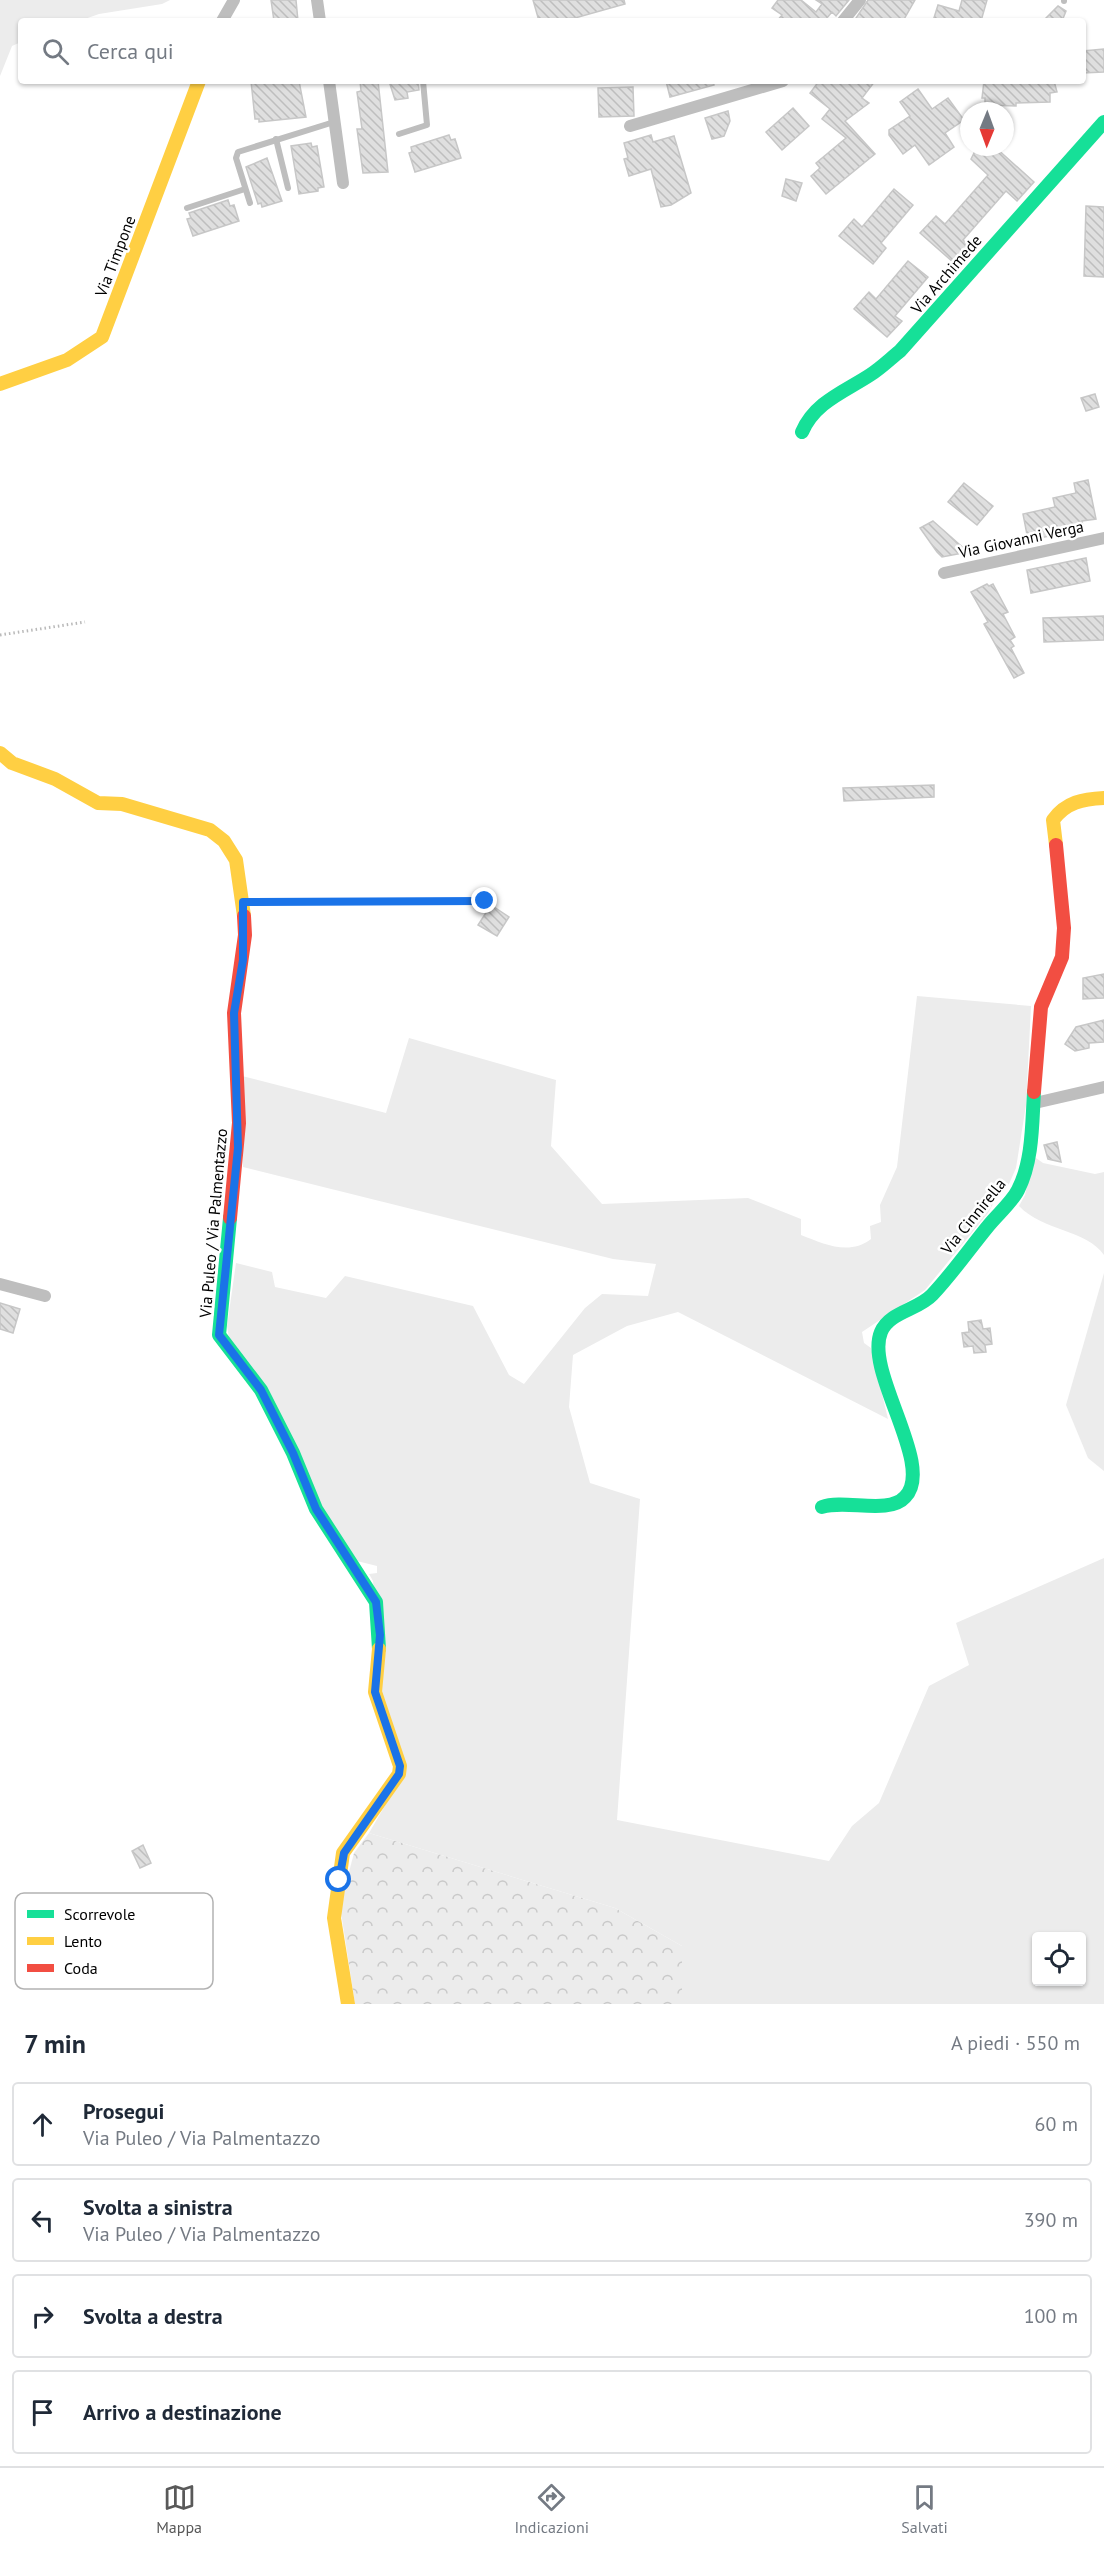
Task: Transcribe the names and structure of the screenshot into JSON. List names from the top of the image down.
{
  "streets": {
    "street": [
      "Via Timpone",
      "Via Archimede",
      "Via Giovanni Verga",
      "Via Cinnirella",
      "Via Puleo / Via Palmentazzo"
    ]
  },
  "legend": ["Scorrevole", "Lento", "Coda"],
  "north": "bottom",
  "page": {
    "search": "Cerca qui",
    "heading": ["7 min", "A piedi · 550 m"],
    "list": [
      ["Prosegui", "Via Puleo / Via Palmentazzo", "60 m"],
      ["Svolta a sinistra", "Via Puleo / Via Palmentazzo", "390 m"],
      ["Svolta a destra", "100 m"],
      "Arrivo a destinazione"
    ],
    "nav": ["Mappa", "Indicazioni", "Salvati"]
  }
}
